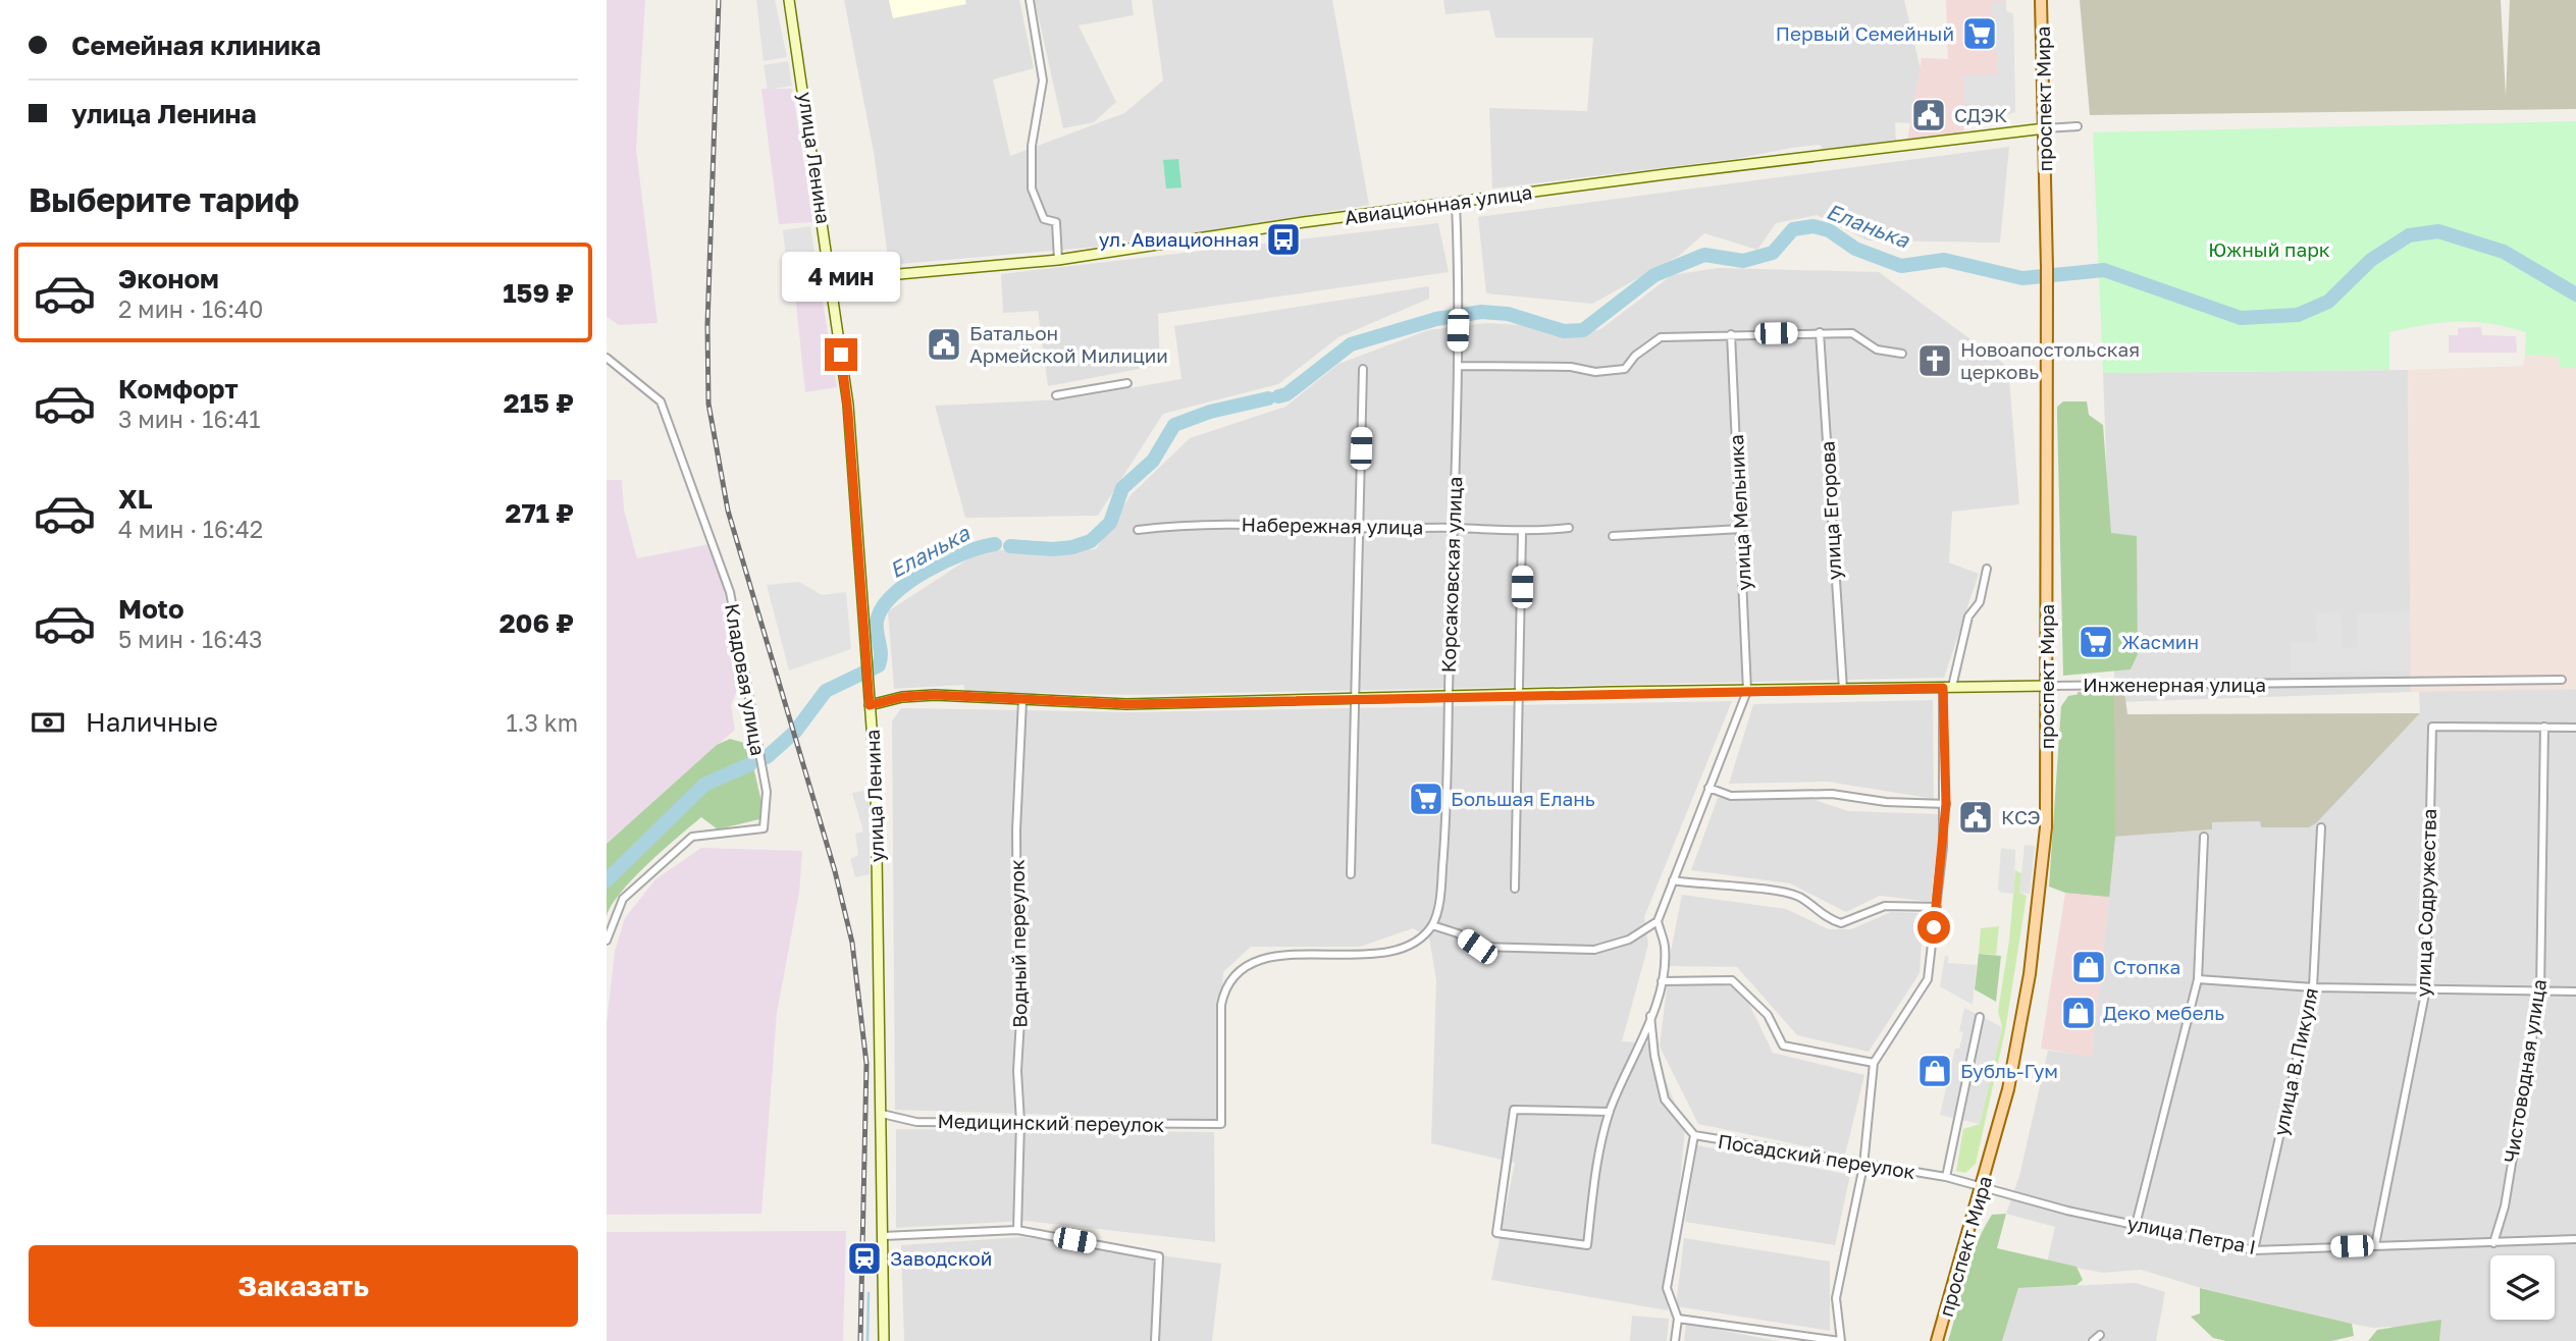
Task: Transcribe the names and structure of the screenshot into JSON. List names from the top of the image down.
{
  "streets": {
    "main road": ["проспект Мира"],
    "street": [
      "улица Ленина",
      "Авиационная улица",
      "улица Егорова",
      "улица Мельника",
      "Набережная улица",
      "Корсаковская улица",
      "Кладовая улица",
      "Инженерная улица",
      "улица Содружества",
      "Водный переулок",
      "улица В.Пикуля",
      "Чистоводная улица",
      "Медицинский переулок",
      "Посадский переулок",
      "улица Петра I"
    ]
  },
  "crossings": [
    ["проспект Мира", "Авиационная улица"],
    ["проспект Мира", "Инженерная улица"],
    ["проспект Мира", "Посадский переулок"],
    ["проспект Мира", "улица Петра I"],
    ["улица Ленина", "Авиационная улица"],
    ["улица Ленина", "Инженерная улица"],
    ["улица Ленина", "Медицинский переулок"],
    ["Авиационная улица", "Корсаковская улица"],
    ["улица Егорова", "Инженерная улица"],
    ["улица Мельника", "Инженерная улица"],
    ["Набережная улица", "Корсаковская улица"],
    ["Корсаковская улица", "Инженерная улица"],
    ["Корсаковская улица", "Медицинский переулок"],
    ["Инженерная улица", "Водный переулок"],
    ["улица Содружества", "Чистоводная улица"],
    ["улица Содружества", "улица Петра I"],
    ["Водный переулок", "Медицинский переулок"],
    ["улица В.Пикуля", "улица Петра I"],
    ["Чистоводная улица", "улица Петра I"],
    ["Посадский переулок", "улица Петра I"]
  ],
  "water": ["Еланька"],
  "parks": ["Южный парк"],
  "places": {
    "supermarket": ["Первый Семейный", "Жасмин", "Большая Елань"],
    "public building": ["СДЭК", "Батальон Армейской Милиции", "КСЭ"],
    "bus stop": ["ул. Авиационная"],
    "church": ["Новоапостольская церковь"],
    "shop": ["Стопка", "Деко мебель", "Бубль-Гум"],
    "station": ["Заводской"]
  },
  "page": {
    "banner": ["Семейная клиника", "улица Ленина"],
    "heading": "Выберите тариф",
    "list": [
      {
        "name": "Эконом",
        "note": "2 мин · 16:40",
        "value": "159 ₽"
      },
      {
        "name": "Комфорт",
        "note": "3 мин · 16:41",
        "value": "215 ₽"
      },
      {
        "name": "XL",
        "note": "4 мин · 16:42",
        "value": "271 ₽"
      },
      {
        "name": "Moto",
        "note": "5 мин · 16:43",
        "value": "206 ₽"
      }
    ],
    "bubble": "4 мин",
    "pay": ["Наличные", "1.3 km"],
    "buttons": "Заказать"
  }
}
